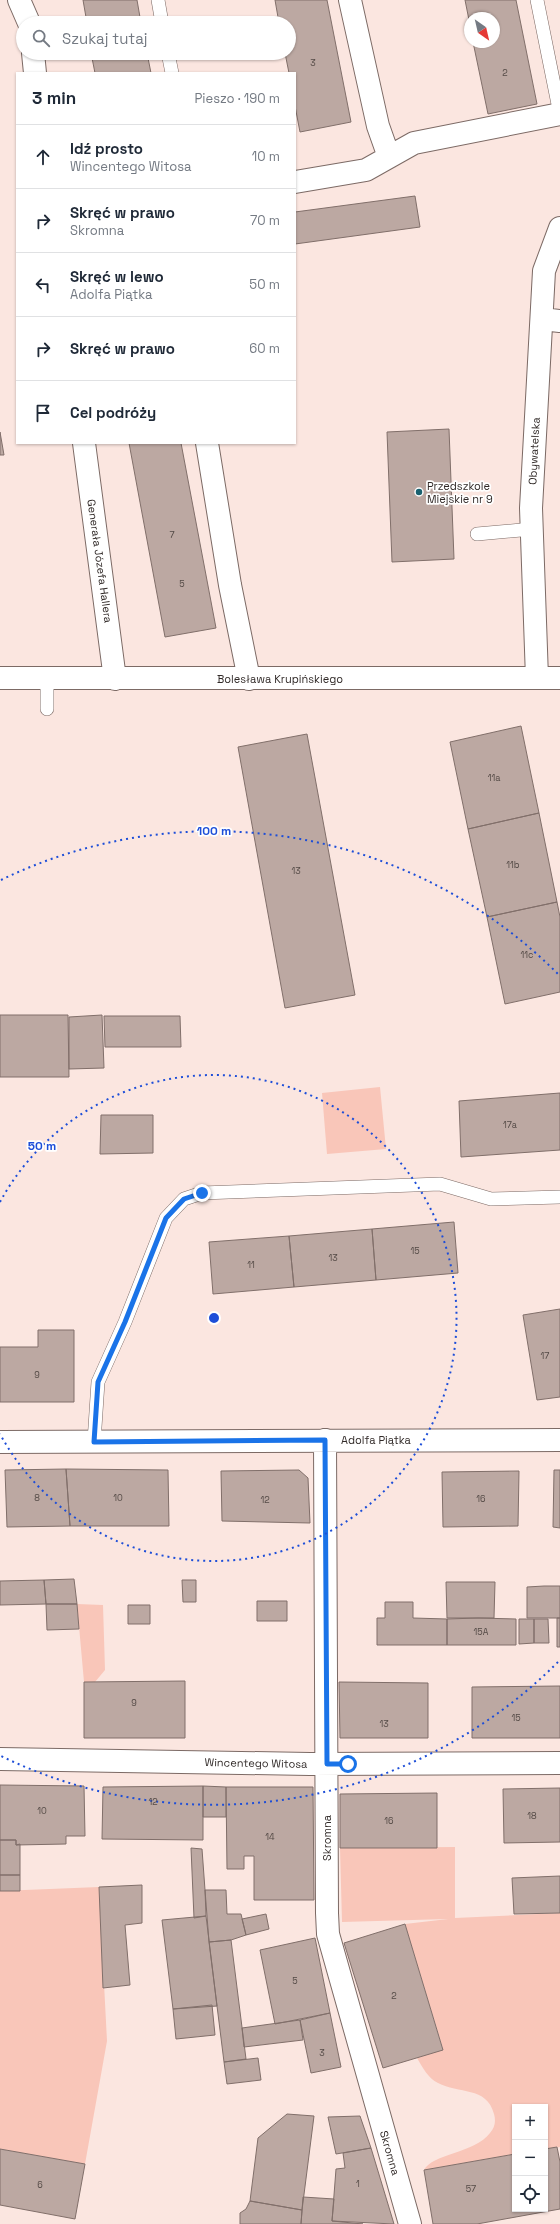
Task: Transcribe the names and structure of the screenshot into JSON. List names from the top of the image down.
{
  "streets": {
    "street": [
      "Obywatelska",
      "Generała Józefa Hallera",
      "Bolesława Krupińskiego",
      "Adolfa Piątka",
      "Wincentego Witosa",
      "Skromna"
    ]
  },
  "crossings": [
    ["Obywatelska", "Bolesława Krupińskiego"],
    ["Generała Józefa Hallera", "Bolesława Krupińskiego"],
    ["Adolfa Piątka", "Skromna"],
    ["Wincentego Witosa", "Skromna"]
  ],
  "places": ["Przedszkole Miejskie nr 9"],
  "house_numbers": [
    "3",
    "2",
    "7",
    "5",
    "11a",
    "11b",
    "13",
    "11c",
    "17a",
    "15",
    "13",
    "11",
    "17",
    "9",
    "8",
    "10",
    "16",
    "12",
    "15A",
    "9",
    "15",
    "13",
    "12",
    "10",
    "18",
    "16",
    "14",
    "5",
    "2",
    "3",
    "1",
    "6",
    "57"
  ],
  "north": "bottom right",
  "page": {
    "search": "Szukaj tutaj",
    "heading": ["3 min", "Pieszo · 190 m"],
    "list": [
      ["Idź prosto", "Wincentego Witosa", "10 m"],
      ["Skręć w prawo", "Skromna", "70 m"],
      ["Skręć w lewo", "Adolfa Piątka", "50 m"],
      ["Skręć w prawo", "60 m"],
      "Cel podróży"
    ],
    "map_buttons": ["+", "−"]
  },
  "rings": ["100 m", "50 m"]
}
